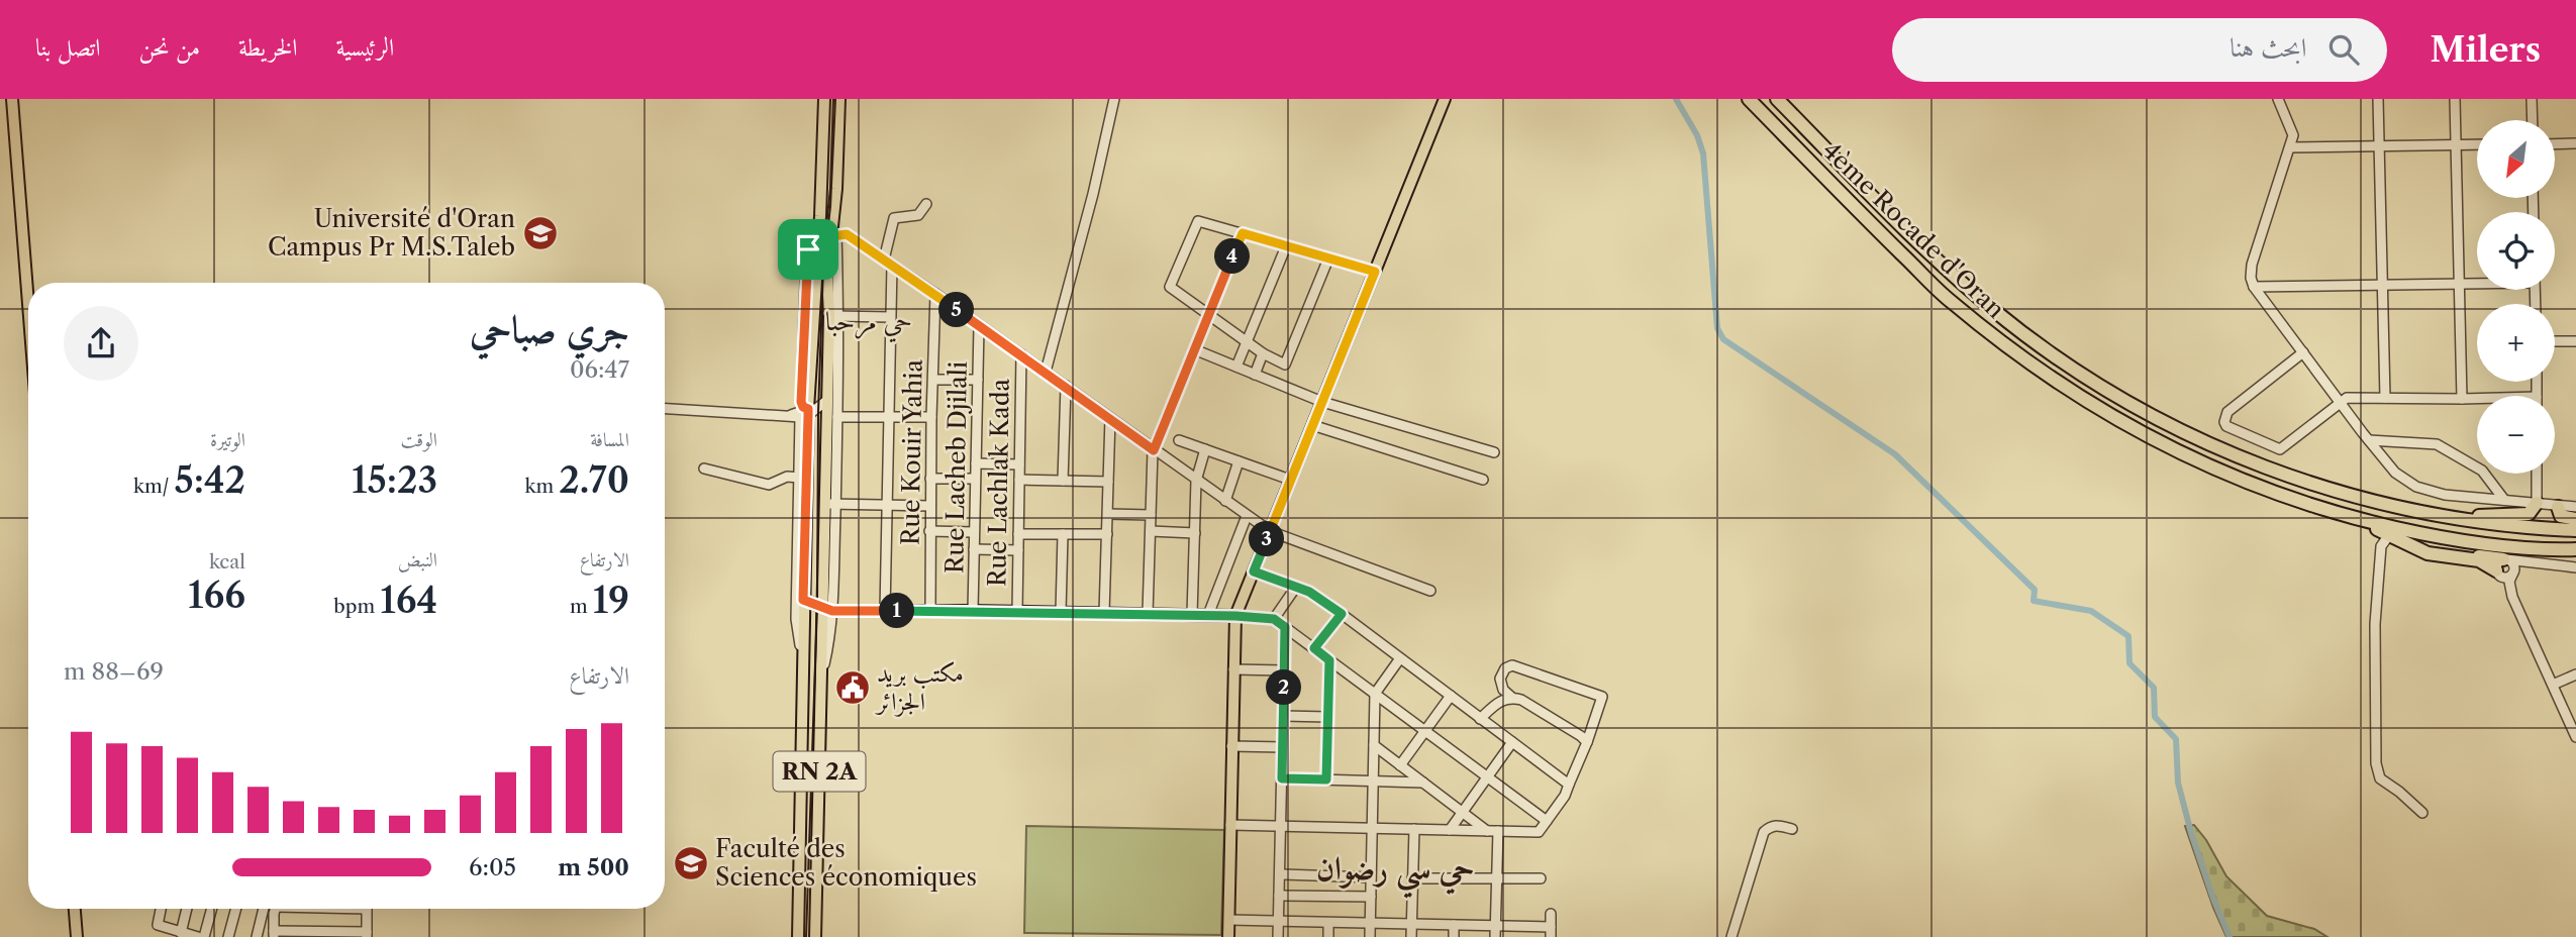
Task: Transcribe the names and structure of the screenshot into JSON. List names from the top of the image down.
{
  "streets": {
    "highway": ["4ème Rocade d'Oran"],
    "main road": ["RN 2A"],
    "street": ["Rue Kouir Yahia", "Rue Lacheb Djilali", "Rue Lachlak Kada"]
  },
  "districts": ["حي مرحبا", "حي سي رضوان"],
  "places": {
    "school or university": ["Université d'Oran Campus Pr M.S.Taleb", "Faculté des Sciences économiques"],
    "public building": ["مكتب بريد الجزائر"]
  },
  "north": "bottom left",
  "page": {
    "header": "Milers",
    "search": "ابحث هنا",
    "nav": [
      "الرئيسية",
      "الخريطة",
      "من نحن",
      "اتصل بنا"
    ],
    "map_buttons": ["+", "−"],
    "pins": [
      "4",
      "5",
      "3",
      "1",
      "2"
    ],
    "heading": ["جري صباحي", "06:47"],
    "stats": [
      ["المسافة", "2.70 km"],
      ["الوقت", "15:23"],
      ["الوتيرة", "5:42 /km"],
      ["الارتفاع", "19 m"],
      ["النبض", "164 bpm"],
      ["kcal", "166"]
    ],
    "chart": ["الارتفاع", "69–88 m"],
    "list": [
      {
        "name": "500 m",
        "note": "6:05"
      }
    ]
  }
}
